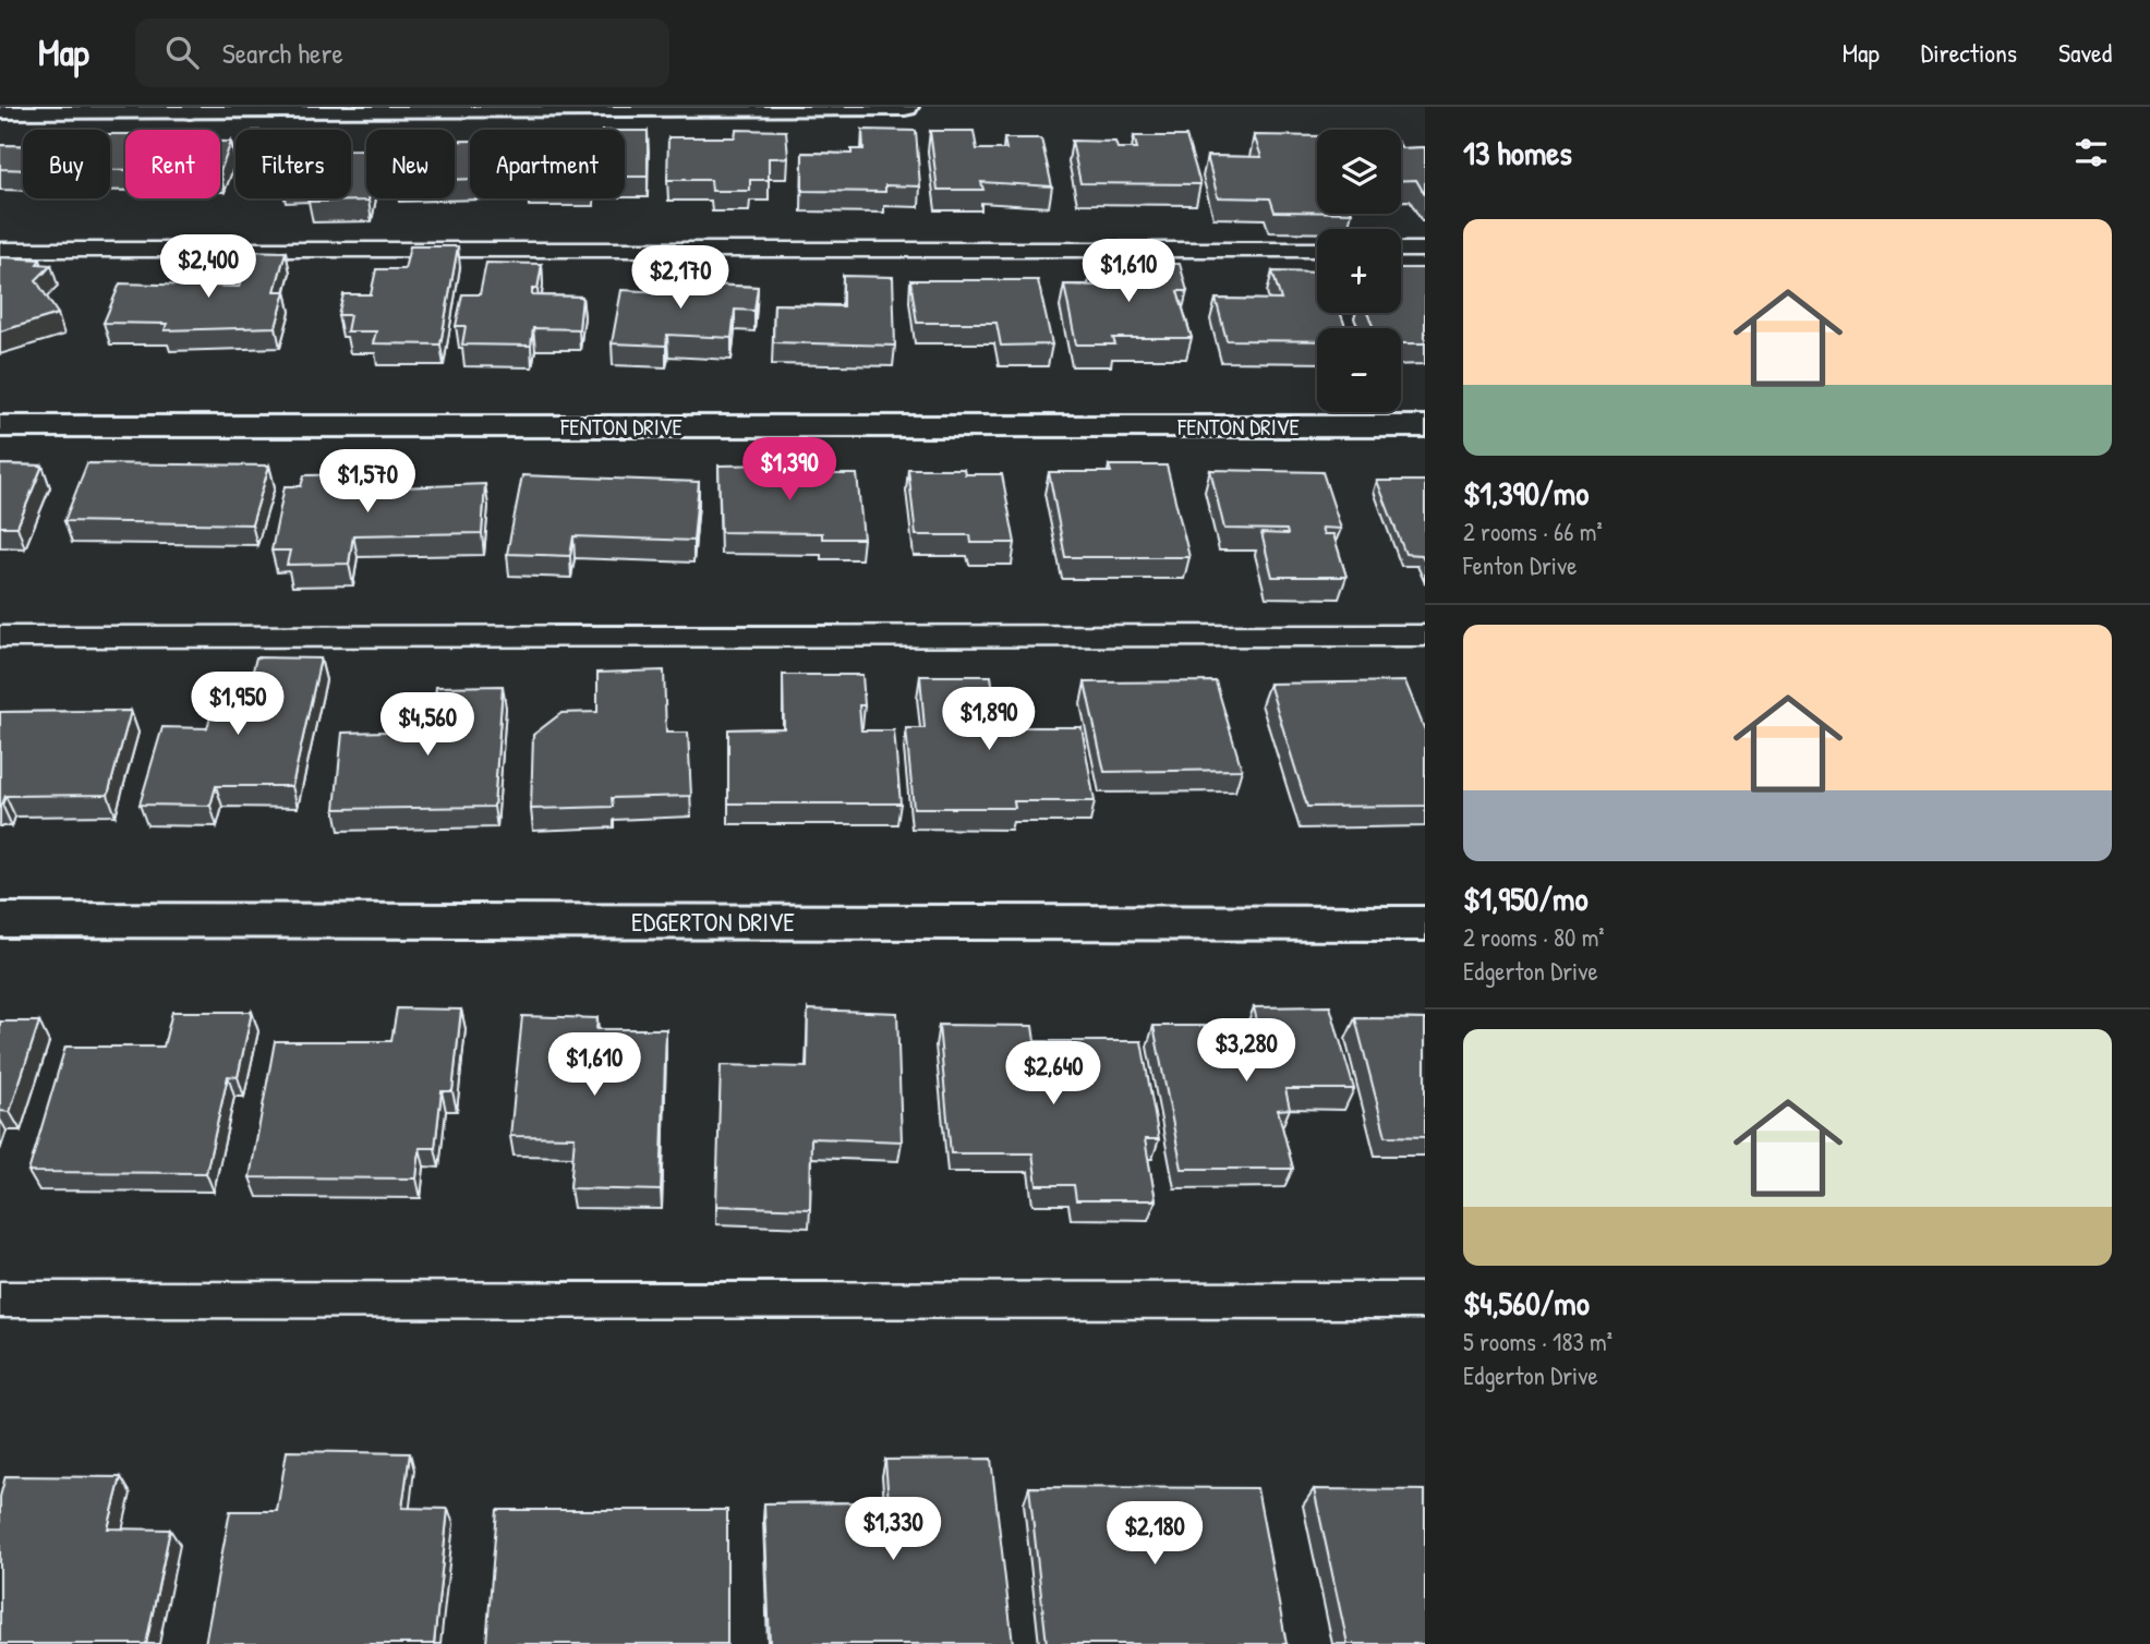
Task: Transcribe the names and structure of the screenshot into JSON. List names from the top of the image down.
{
  "streets": {
    "street": ["FENTON DRIVE", "EDGERTON DRIVE"]
  },
  "page": {
    "header": "Map",
    "search": "Search here",
    "nav": ["Map", "Directions", "Saved"],
    "heading": "13 homes",
    "map_buttons": ["+", "−"],
    "chip": [
      "Buy",
      "Rent",
      "Filters",
      "New",
      "Apartment"
    ],
    "list": [
      {
        "name": "$1,390/mo",
        "note": "2 rooms · 66 m² · Fenton Drive"
      },
      {
        "name": "$1,950/mo",
        "note": "2 rooms · 80 m² · Edgerton Drive"
      },
      {
        "name": "$4,560/mo",
        "note": "5 rooms · 183 m² · Edgerton Drive"
      }
    ],
    "price": [
      "$2,400",
      "$1,610",
      "$2,170",
      "$1,390",
      "$1,570",
      "$1,950",
      "$1,890",
      "$4,560",
      "$3,280",
      "$1,610",
      "$2,640",
      "$1,330",
      "$2,180"
    ]
  }
}
